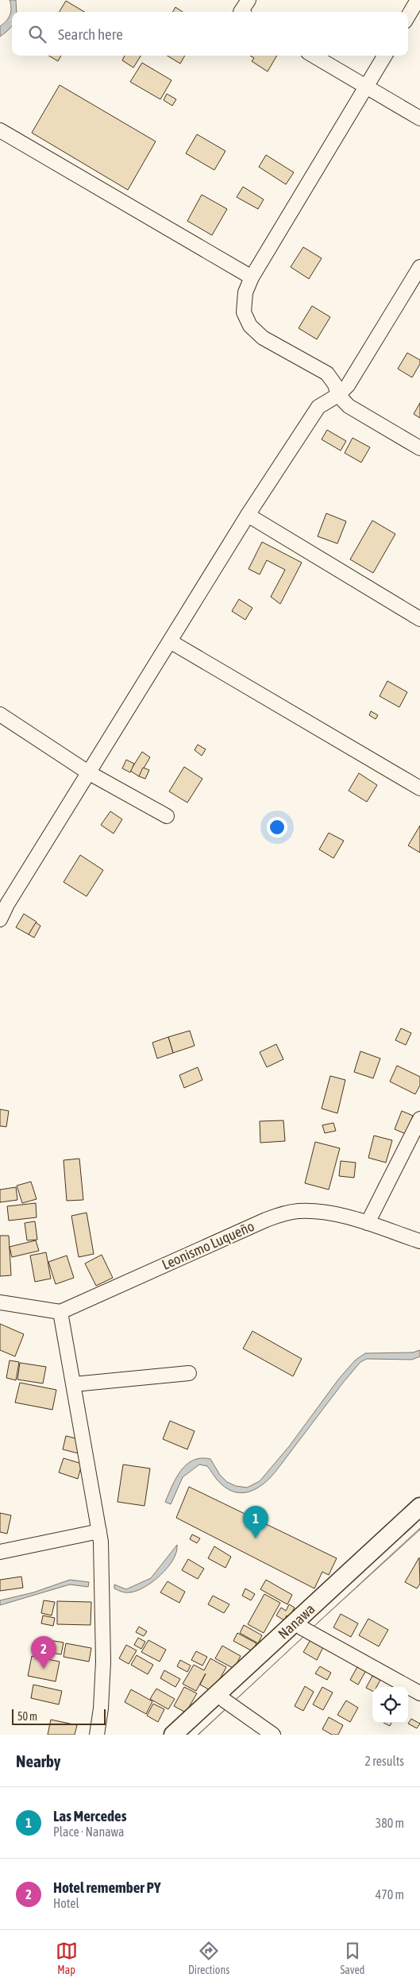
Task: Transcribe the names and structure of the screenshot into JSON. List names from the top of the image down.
{
  "streets": {
    "main road": ["Nanawa"],
    "street": ["Leonismo Luqueño"]
  },
  "scale_bar": "50 m",
  "page": {
    "search": "Search here",
    "pins": ["1", "2"],
    "scale": "50 m",
    "heading": ["Nearby", "2 results"],
    "list": [
      {
        "mark": "1",
        "name": "Las Mercedes",
        "note": "Place · Nanawa",
        "value": "380 m"
      },
      {
        "mark": "2",
        "name": "Hotel remember PY",
        "note": "Hotel",
        "value": "470 m"
      }
    ],
    "nav": ["Map", "Directions", "Saved"]
  }
}
